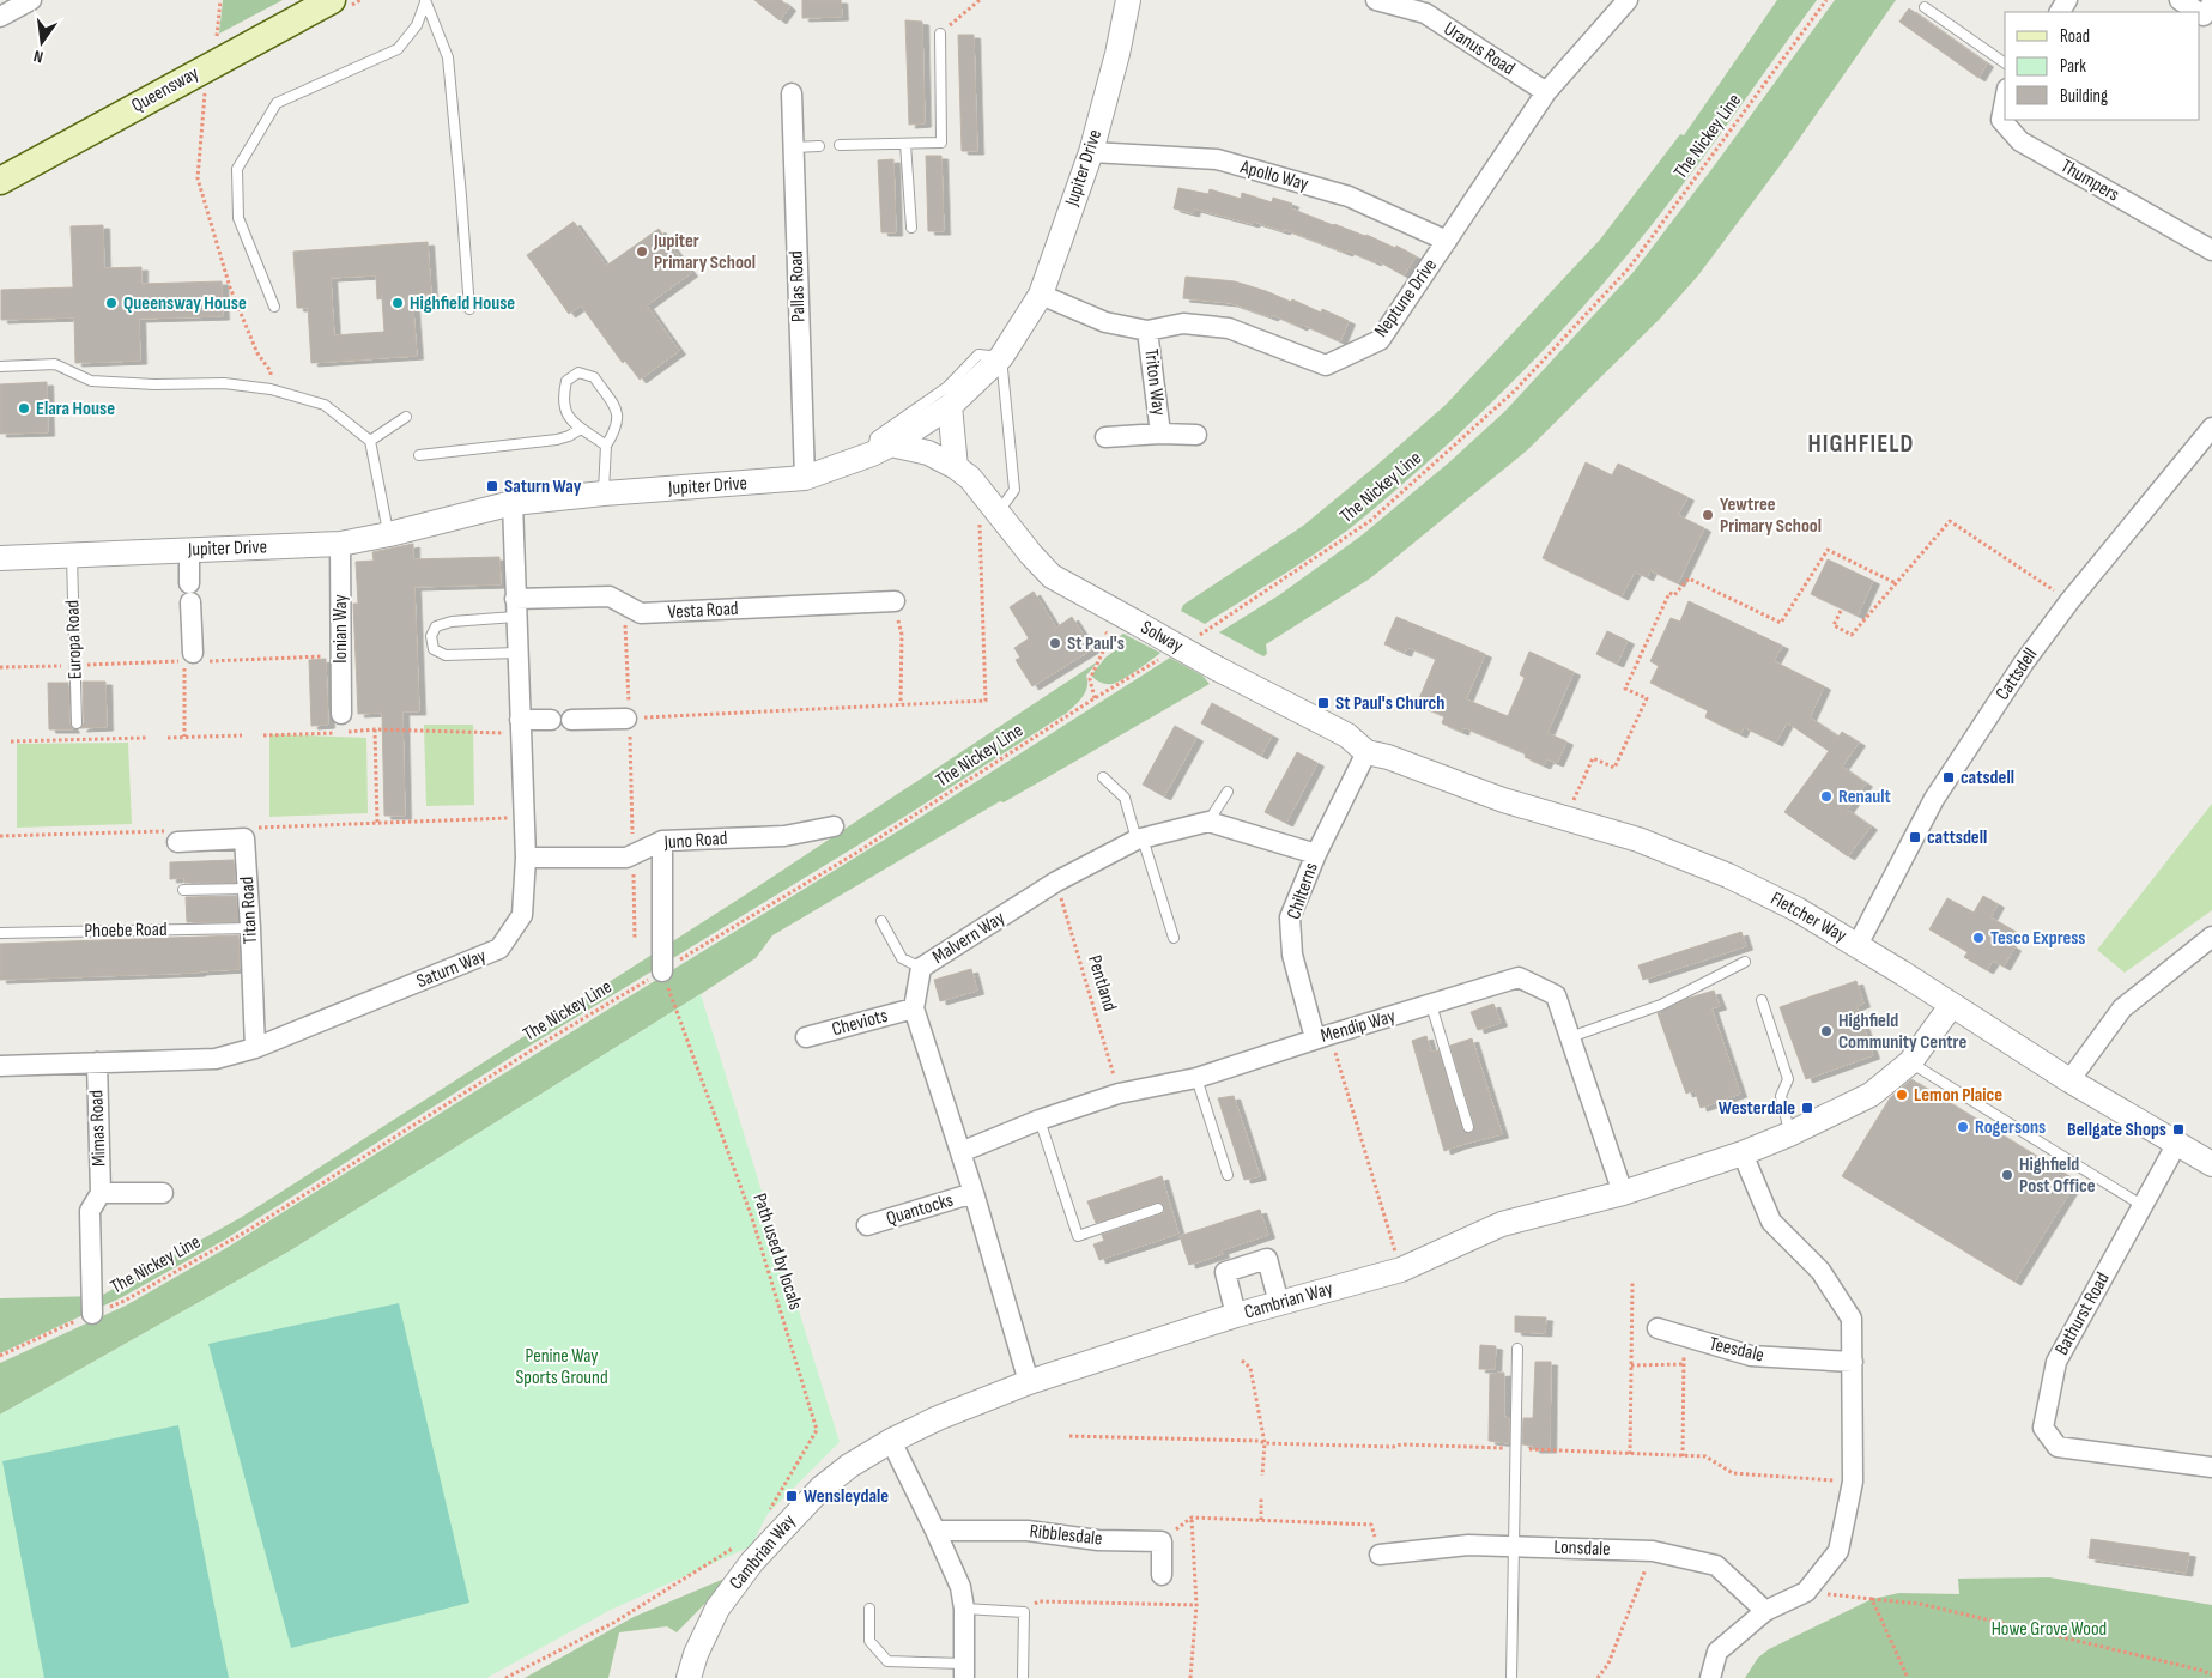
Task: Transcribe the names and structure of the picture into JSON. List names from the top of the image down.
{
  "streets": {
    "main road": ["Queensway"],
    "street": [
      "Uranus Road",
      "Jupiter Drive",
      "Apollo Way",
      "Thumpers",
      "Pallas Road",
      "Neptune Drive",
      "Triton Way",
      "Vesta Road",
      "Ionian Way",
      "Solway",
      "Cattsdell",
      "Juno Road",
      "Chilterns",
      "Titan Road",
      "Fletcher Way",
      "Malvern Way",
      "Saturn Way",
      "Cheviots",
      "Mendip Way",
      "Mimas Road",
      "Quantocks",
      "Cambrian Way",
      "Bathurst Road",
      "Teesdale",
      "Ribblesdale",
      "Lonsdale"
    ],
    "lane": ["Europa Road", "Phoebe Road"],
    "path": ["The Nickey Line", "Pentland", "Path used by locals"]
  },
  "crossings": [
    ["Uranus Road", "Neptune Drive"],
    ["The Nickey Line", "Mimas Road"],
    ["The Nickey Line", "Path used by locals"],
    ["Jupiter Drive", "Apollo Way"],
    ["Jupiter Drive", "Pallas Road"],
    ["Jupiter Drive", "Neptune Drive"],
    ["Jupiter Drive", "Ionian Way"],
    ["Jupiter Drive", "Solway"],
    ["Jupiter Drive", "Europa Road"],
    ["Jupiter Drive", "Saturn Way"],
    ["Apollo Way", "Neptune Drive"],
    ["Neptune Drive", "Triton Way"],
    ["Vesta Road", "Saturn Way"],
    ["Solway", "Chilterns"],
    ["Solway", "Fletcher Way"],
    ["Cattsdell", "Fletcher Way"],
    ["Juno Road", "Saturn Way"],
    ["Chilterns", "Fletcher Way"],
    ["Chilterns", "Mendip Way"],
    ["Titan Road", "Phoebe Road"],
    ["Titan Road", "Saturn Way"],
    ["Fletcher Way", "Cambrian Way"],
    ["Fletcher Way", "Bathurst Road"],
    ["Malvern Way", "Pentland"],
    ["Malvern Way", "Cheviots"],
    ["Malvern Way", "Mendip Way"],
    ["Malvern Way", "Quantocks"],
    ["Malvern Way", "Cambrian Way"],
    ["Saturn Way", "Mimas Road"],
    ["Pentland", "Mendip Way"],
    ["Mendip Way", "Cambrian Way"]
  ],
  "districts": ["HIGHFIELD"],
  "parks": ["Penine Way Sports Ground", "Howe Grove Wood"],
  "places": {
    "other": [
      "Jupiter Primary School",
      "Queensway House",
      "Highfield House",
      "Elara House",
      "Yewtree Primary School",
      "St Paul's",
      "Renault",
      "Tesco Express",
      "Highfield Community Centre",
      "Lemon Plaice",
      "Rogersons",
      "Highfield Post Office"
    ],
    "transit": [
      "Saturn Way",
      "St Paul's Church",
      "catsdell",
      "cattsdell",
      "Westerdale",
      "Bellgate Shops",
      "Wensleydale"
    ]
  },
  "legend": ["Road", "Park", "Building"],
  "north": "bottom"
}
